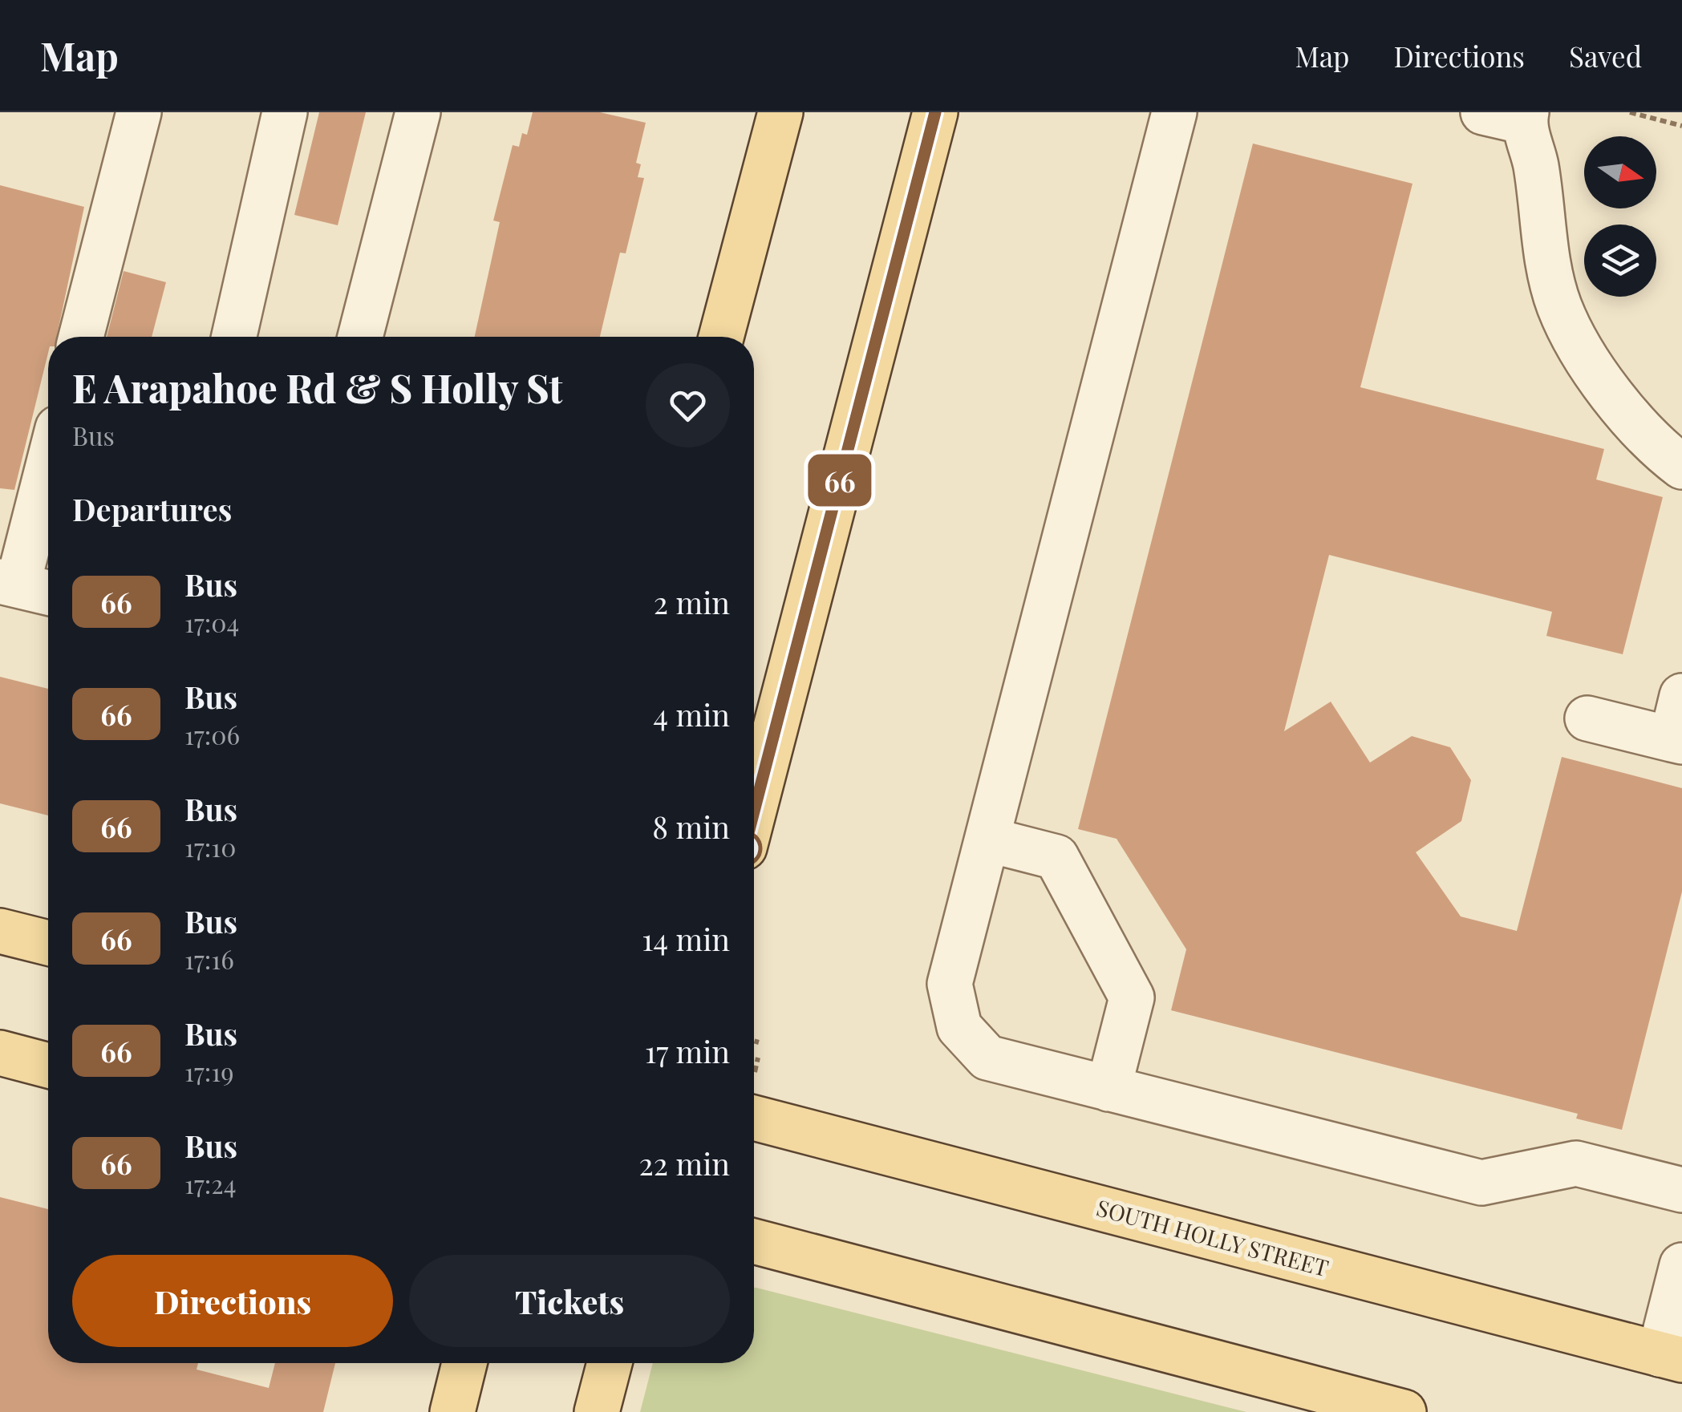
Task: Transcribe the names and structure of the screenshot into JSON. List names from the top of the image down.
{
  "streets": {
    "main road": ["SOUTH HOLLY STREET"]
  },
  "lines": ["bus line 66"],
  "north": "right",
  "page": {
    "header": "Map",
    "nav": ["Map", "Directions", "Saved"],
    "on_map": "66",
    "heading": [
      ["E Arapahoe Rd & S Holly St", "Bus"],
      "Departures"
    ],
    "list": [
      {
        "mark": "66",
        "name": "Bus",
        "note": "17:04",
        "value": "2 min"
      },
      {
        "mark": "66",
        "name": "Bus",
        "note": "17:06",
        "value": "4 min"
      },
      {
        "mark": "66",
        "name": "Bus",
        "note": "17:10",
        "value": "8 min"
      },
      {
        "mark": "66",
        "name": "Bus",
        "note": "17:16",
        "value": "14 min"
      },
      {
        "mark": "66",
        "name": "Bus",
        "note": "17:19",
        "value": "17 min"
      },
      {
        "mark": "66",
        "name": "Bus",
        "note": "17:24",
        "value": "22 min"
      }
    ],
    "buttons": ["Directions", "Tickets"]
  }
}
